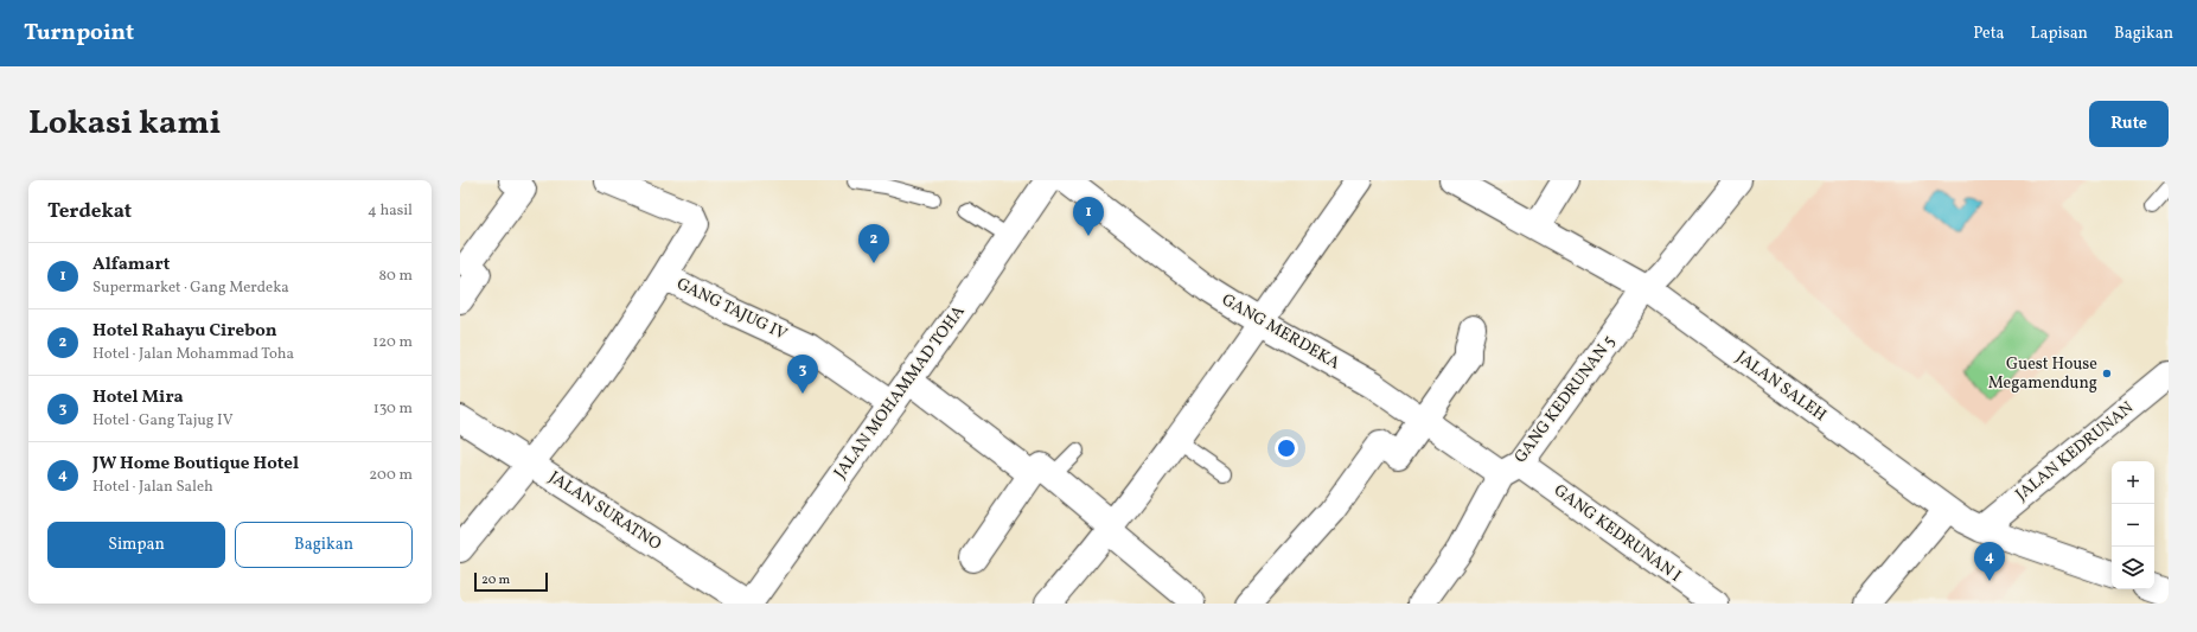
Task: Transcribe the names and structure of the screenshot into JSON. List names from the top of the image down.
{
  "streets": {
    "street": [
      "GANG TAJUG IV",
      "GANG MERDEKA",
      "JALAN SALEH",
      "JALAN MOHAMMAD TOHA",
      "GANG KEDRUNAN 5",
      "JALAN KEDRUNAN",
      "JALAN SURATNO",
      "GANG KEDRUNAN I"
    ]
  },
  "crossings": [
    ["GANG TAJUG IV", "JALAN MOHAMMAD TOHA"],
    ["GANG MERDEKA", "GANG KEDRUNAN 5"],
    ["GANG MERDEKA", "GANG KEDRUNAN I"],
    ["JALAN SALEH", "GANG KEDRUNAN 5"],
    ["JALAN SALEH", "JALAN KEDRUNAN"],
    ["JALAN MOHAMMAD TOHA", "JALAN SURATNO"],
    ["GANG KEDRUNAN 5", "GANG KEDRUNAN I"]
  ],
  "places": ["Guest House Megamendung"],
  "scale_bar": "20 m",
  "page": {
    "header": "Turnpoint",
    "nav": ["Peta", "Lapisan", "Bagikan"],
    "title": "Lokasi kami",
    "buttons": [
      "Rute",
      ["Simpan", "Bagikan"]
    ],
    "heading": ["Terdekat", "4 hasil"],
    "pins": [
      "1",
      "2",
      "3",
      "4"
    ],
    "list": [
      {
        "mark": "1",
        "name": "Alfamart",
        "note": "Supermarket · Gang Merdeka",
        "value": "80 m"
      },
      {
        "mark": "2",
        "name": "Hotel Rahayu Cirebon",
        "note": "Hotel · Jalan Mohammad Toha",
        "value": "120 m"
      },
      {
        "mark": "3",
        "name": "Hotel Mira",
        "note": "Hotel · Gang Tajug IV",
        "value": "130 m"
      },
      {
        "mark": "4",
        "name": "JW Home Boutique Hotel",
        "note": "Hotel · Jalan Saleh",
        "value": "200 m"
      }
    ],
    "map_buttons": ["+", "−"],
    "scale": "20 m"
  }
}
